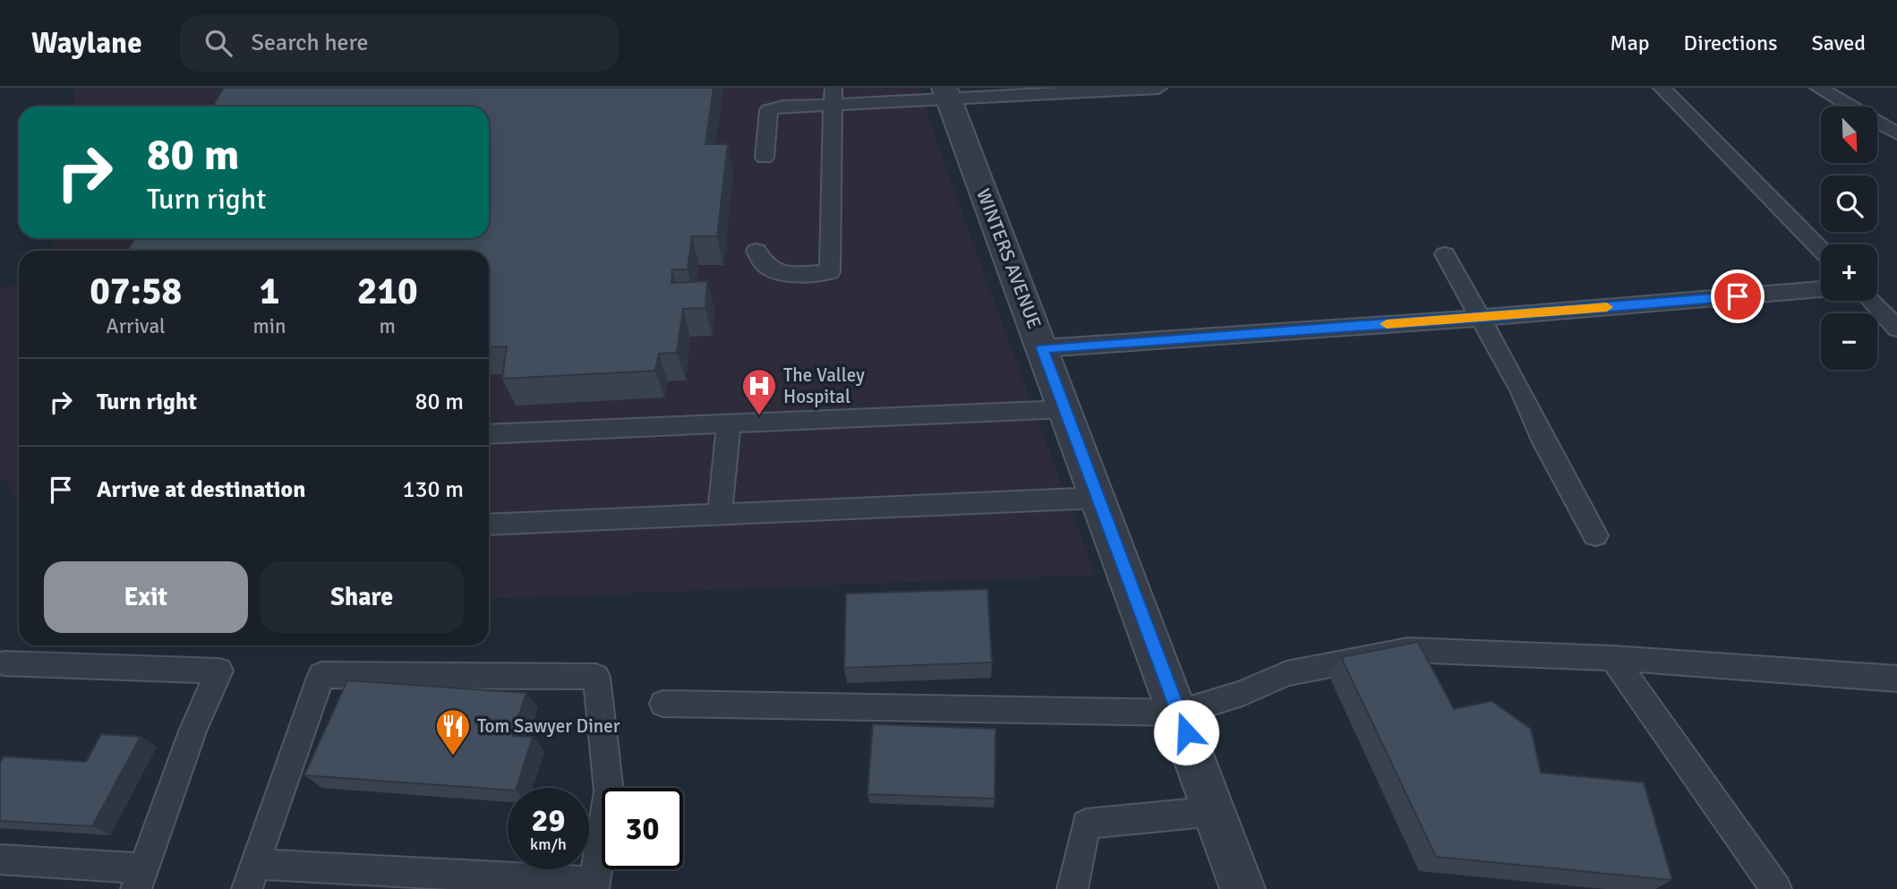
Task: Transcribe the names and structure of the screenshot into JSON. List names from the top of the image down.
{
  "streets": {
    "street": ["WINTERS AVENUE"]
  },
  "places": {
    "hospital": ["The Valley Hospital"],
    "restaurant": ["Tom Sawyer Diner"]
  },
  "north": "bottom right",
  "page": {
    "header": "Waylane",
    "search": "Search here",
    "nav": ["Map", "Directions", "Saved"],
    "map_buttons": ["+", "−"],
    "turn": ["80 m", "Turn right"],
    "eta": [
      "07:58",
      "Arrival",
      "1",
      "min",
      "210",
      "m"
    ],
    "list": [
      {
        "name": "Turn right",
        "value": "80 m"
      },
      {
        "name": "Arrive at destination",
        "value": "130 m"
      }
    ],
    "buttons": ["Exit", "Share"],
    "speed": "29 km/h",
    "limit": "30"
  }
}
